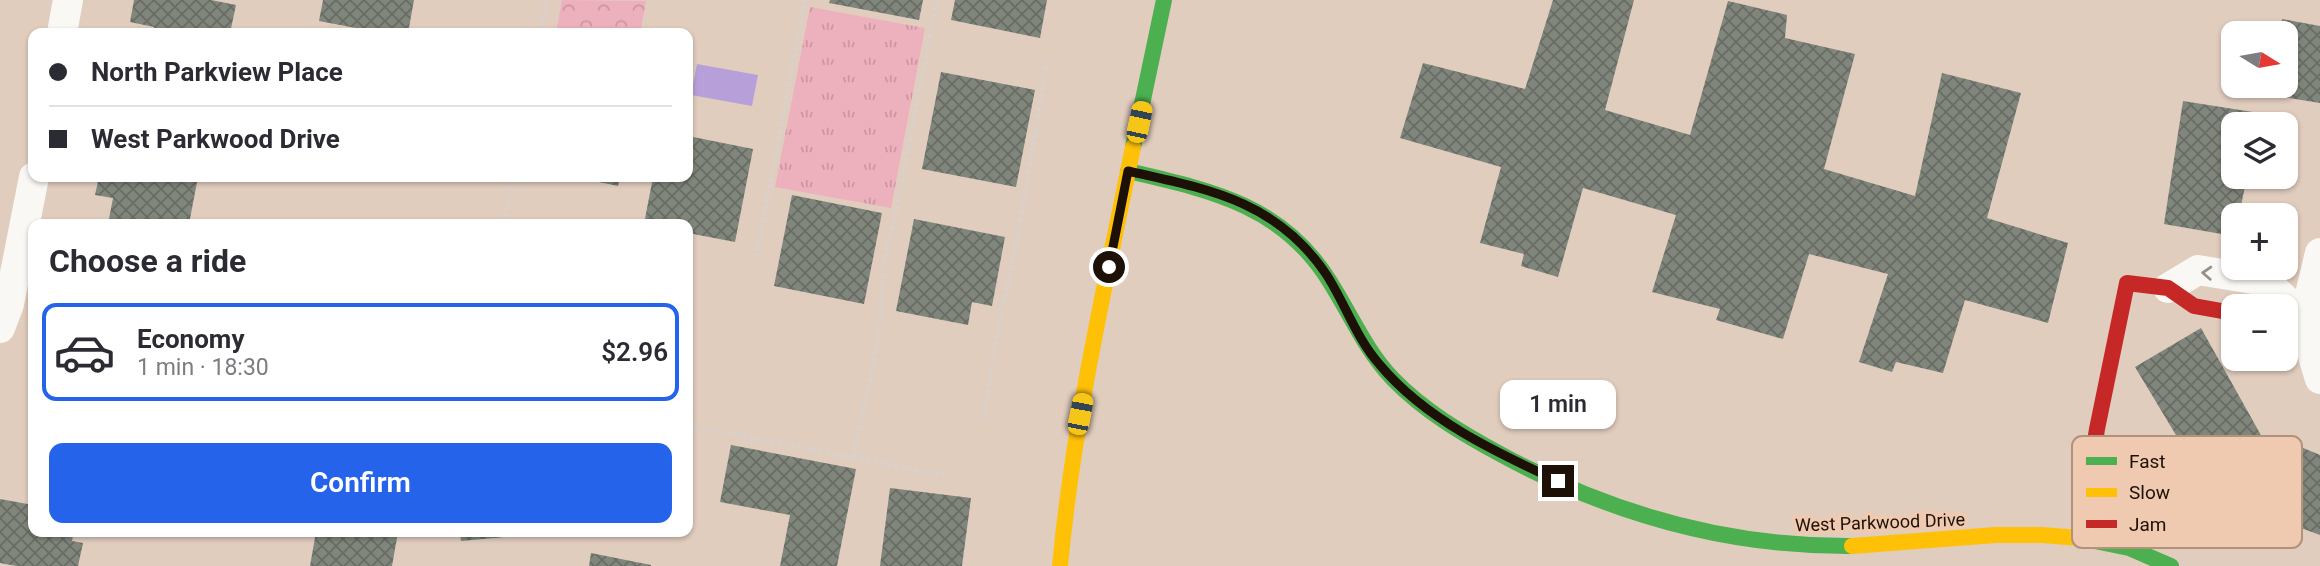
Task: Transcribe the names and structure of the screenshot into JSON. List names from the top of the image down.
{
  "streets": {
    "street": ["West Parkwood Drive"]
  },
  "legend": ["Fast", "Slow", "Jam"],
  "north": "right",
  "page": {
    "map_buttons": ["+", "−"],
    "banner": ["North Parkview Place", "West Parkwood Drive"],
    "heading": "Choose a ride",
    "list": [
      {
        "name": "Economy",
        "note": "1 min · 18:30",
        "value": "$2.96"
      }
    ],
    "bubble": "1 min",
    "buttons": "Confirm"
  }
}
